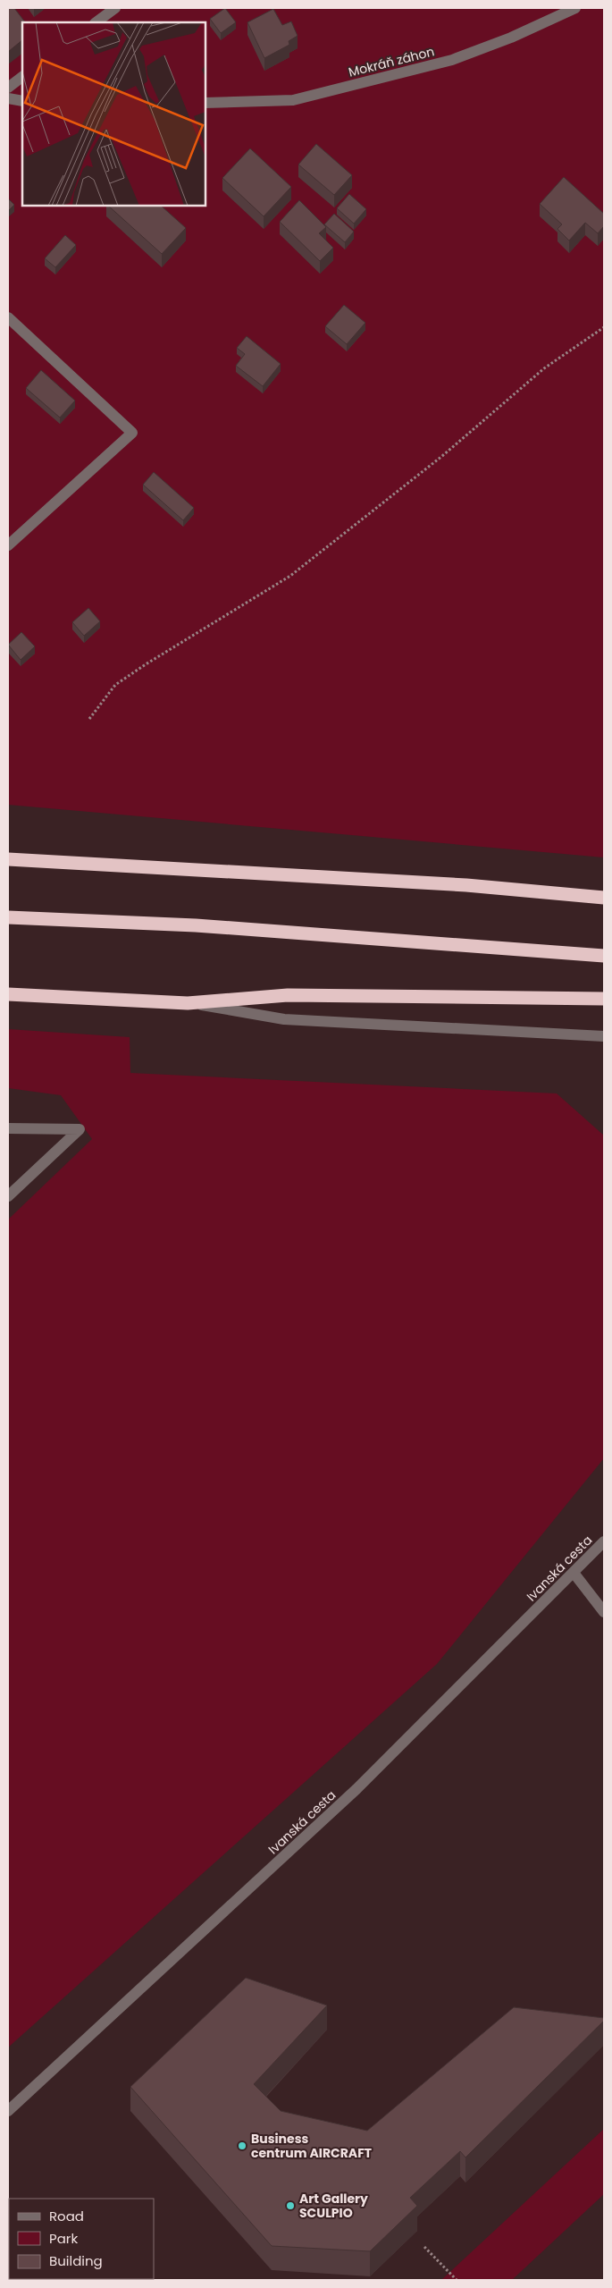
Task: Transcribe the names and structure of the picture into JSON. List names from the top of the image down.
{
  "streets": {
    "street": ["Mokráň záhon", "Ivanská cesta"]
  },
  "places": ["Business centrum AIRCRAFT", "Art Gallery SCULPIO"],
  "legend": ["Road", "Park", "Building"]
}
